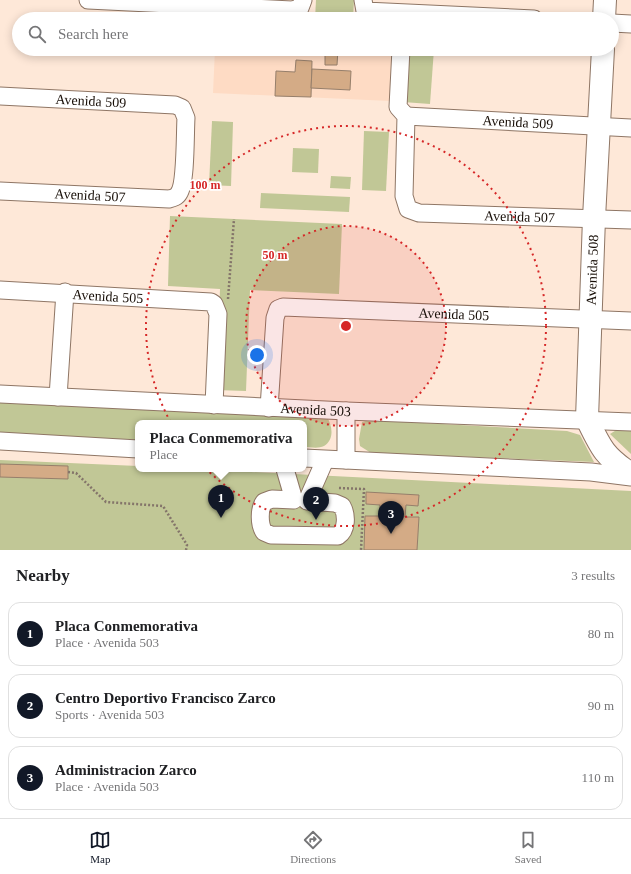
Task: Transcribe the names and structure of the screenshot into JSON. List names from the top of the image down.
{
  "streets": {
    "main road": ["Avenida 508"],
    "street": [
      "Avenida 509",
      "Avenida 507",
      "Avenida 505",
      "Avenida 503"
    ]
  },
  "crossings": [
    ["Avenida 509", "Avenida 507"],
    ["Avenida 509", "Avenida 508"],
    ["Avenida 507", "Avenida 508"],
    ["Avenida 508", "Avenida 505"],
    ["Avenida 508", "Avenida 503"],
    ["Avenida 505", "Avenida 503"]
  ],
  "page": {
    "search": "Search here",
    "popup": ["Placa Conmemorativa", "Place"],
    "pins": ["1", "2", "3"],
    "heading": ["Nearby", "3 results"],
    "list": [
      {
        "mark": "1",
        "name": "Placa Conmemorativa",
        "note": "Place · Avenida 503",
        "value": "80 m"
      },
      {
        "mark": "2",
        "name": "Centro Deportivo Francisco Zarco",
        "note": "Sports · Avenida 503",
        "value": "90 m"
      },
      {
        "mark": "3",
        "name": "Administracion Zarco",
        "note": "Place · Avenida 503",
        "value": "110 m"
      }
    ],
    "nav": ["Map", "Directions", "Saved"]
  },
  "rings": ["100 m", "50 m"]
}
